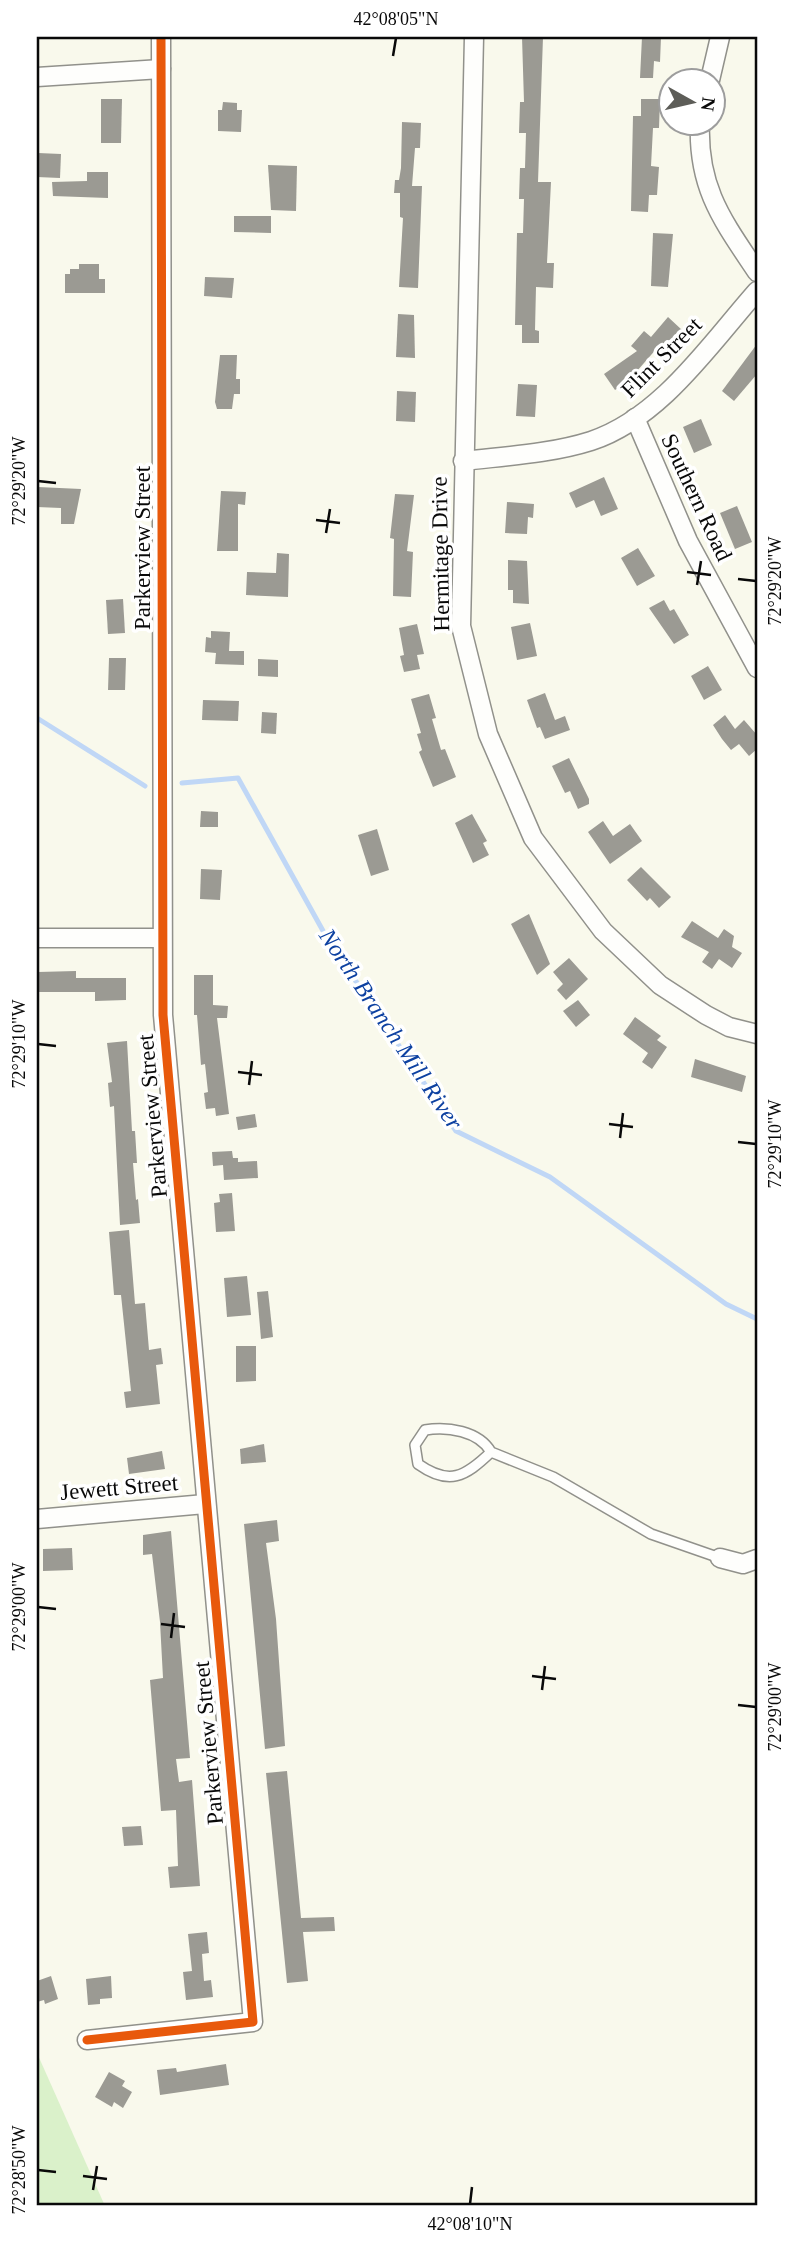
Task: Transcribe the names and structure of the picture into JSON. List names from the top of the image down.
{
  "streets": {
    "street": [
      "Flint Street",
      "Southern Road",
      "Parkerview Street",
      "Hermitage Drive",
      "Jewett Street"
    ]
  },
  "crossings": [
    ["Flint Street", "Southern Road"],
    ["Flint Street", "Hermitage Drive"],
    ["Parkerview Street", "Jewett Street"]
  ],
  "water": ["North Branch Mill River"],
  "north": "right",
  "coordinates": [
    "42°08'05\"N",
    "72°29'20\"W",
    "72°29'10\"W",
    "72°29'00\"W",
    "72°28'50\"W",
    "42°08'10\"N"
  ]
}
